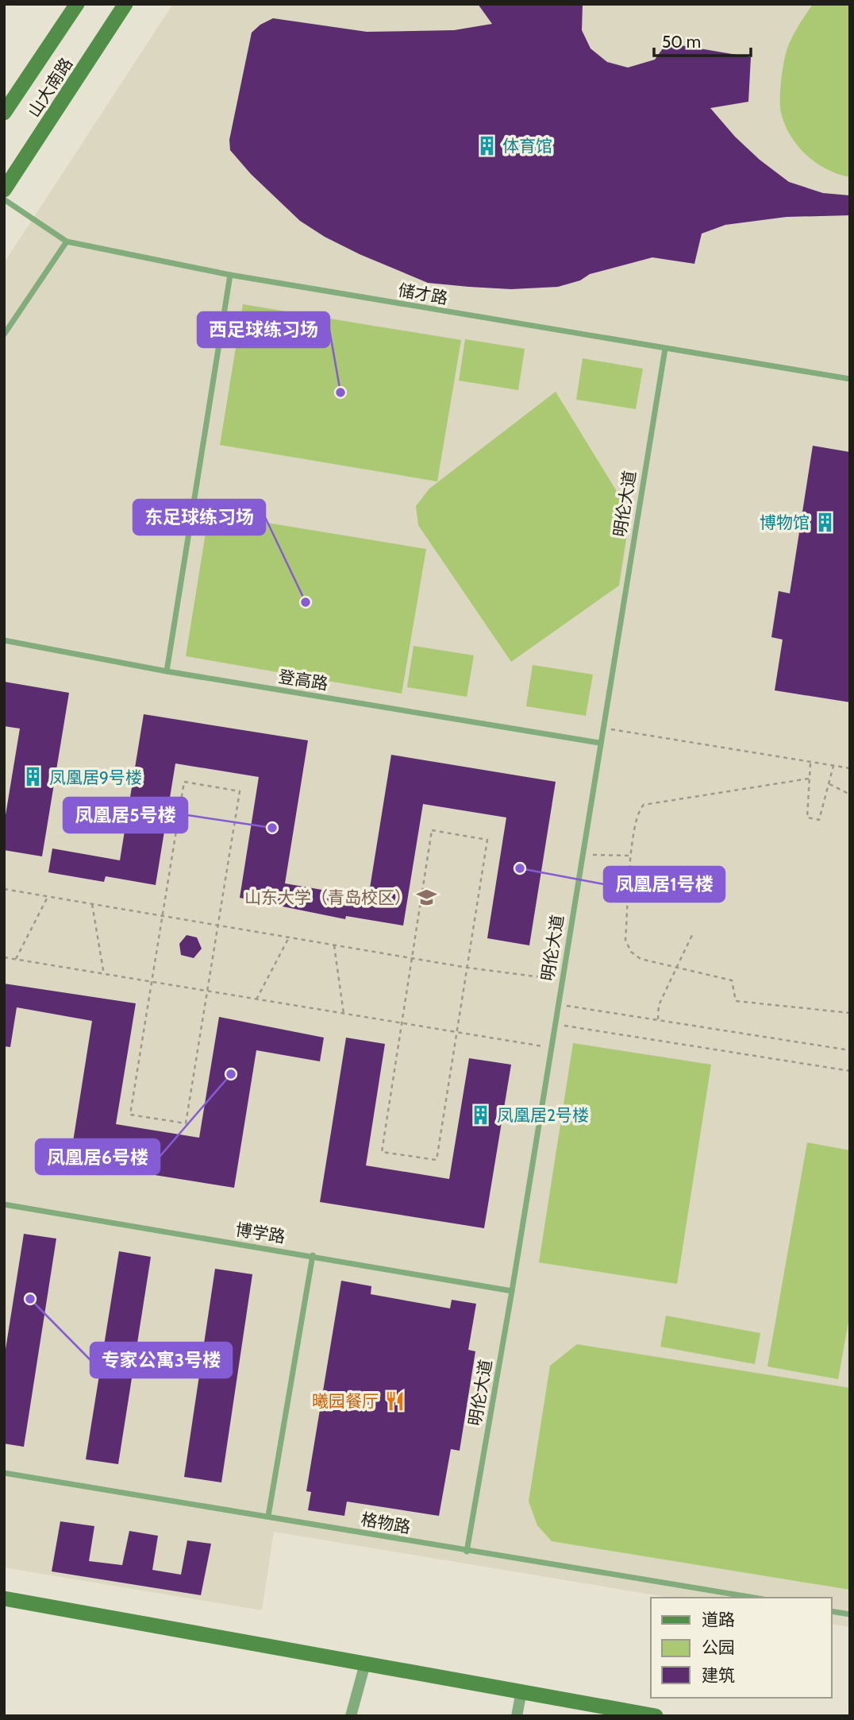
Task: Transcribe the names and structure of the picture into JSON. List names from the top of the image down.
{
  "streets": {
    "main road": ["山大南路"],
    "lane": [
      "储才路",
      "明伦大道",
      "登高路",
      "博学路",
      "格物路"
    ]
  },
  "crossings": [
    ["储才路", "明伦大道"],
    ["明伦大道", "登高路"],
    ["明伦大道", "博学路"],
    ["明伦大道", "格物路"]
  ],
  "places": {
    "building": [
      "体育馆",
      "博物馆",
      "凤凰居9号楼",
      "凤凰居2号楼"
    ],
    "other": [
      "西足球练习场",
      "东足球练习场",
      "凤凰居5号楼",
      "凤凰居1号楼",
      "凤凰居6号楼",
      "专家公寓3号楼"
    ],
    "school or university": ["山东大学（青岛校区）"],
    "restaurant": ["曦园餐厅"]
  },
  "legend": ["道路", "公园", "建筑"],
  "scale_bar": "50 m"
}
